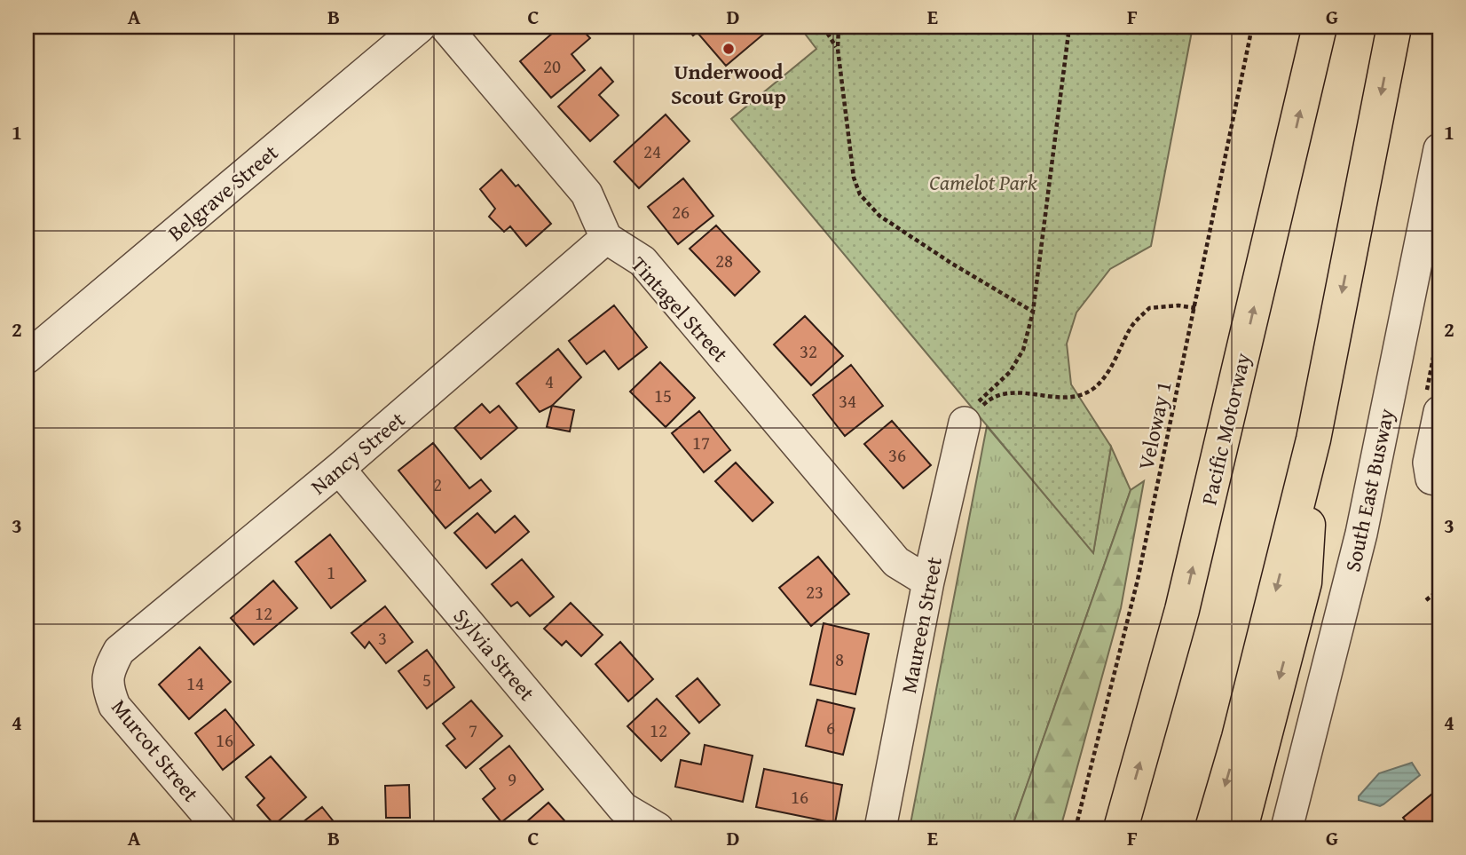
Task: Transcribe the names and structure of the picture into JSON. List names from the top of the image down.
{
  "streets": {
    "highway": ["Pacific Motorway"],
    "street": [
      "Belgrave Street",
      "Tintagel Street",
      "Nancy Street",
      "South East Busway",
      "Maureen Street",
      "Sylvia Street",
      "Murcot Street"
    ],
    "path": ["Veloway 1"]
  },
  "crossings": [
    ["Tintagel Street", "Nancy Street"],
    ["Tintagel Street", "Maureen Street"],
    ["Nancy Street", "Sylvia Street"],
    ["Nancy Street", "Murcot Street"]
  ],
  "parks": ["Camelot Park"],
  "places": ["Underwood Scout Group"],
  "house_numbers": [
    "20",
    "24",
    "26",
    "28",
    "32",
    "4",
    "15",
    "34",
    "17",
    "36",
    "2",
    "1",
    "23",
    "12",
    "3",
    "8",
    "5",
    "14",
    "6",
    "7",
    "12",
    "16",
    "9",
    "16"
  ],
  "grid": {
    "columns": [
      "A",
      "B",
      "C",
      "D",
      "E",
      "F",
      "G"
    ],
    "rows": [
      "1",
      "2",
      "3",
      "4"
    ]
  }
}
